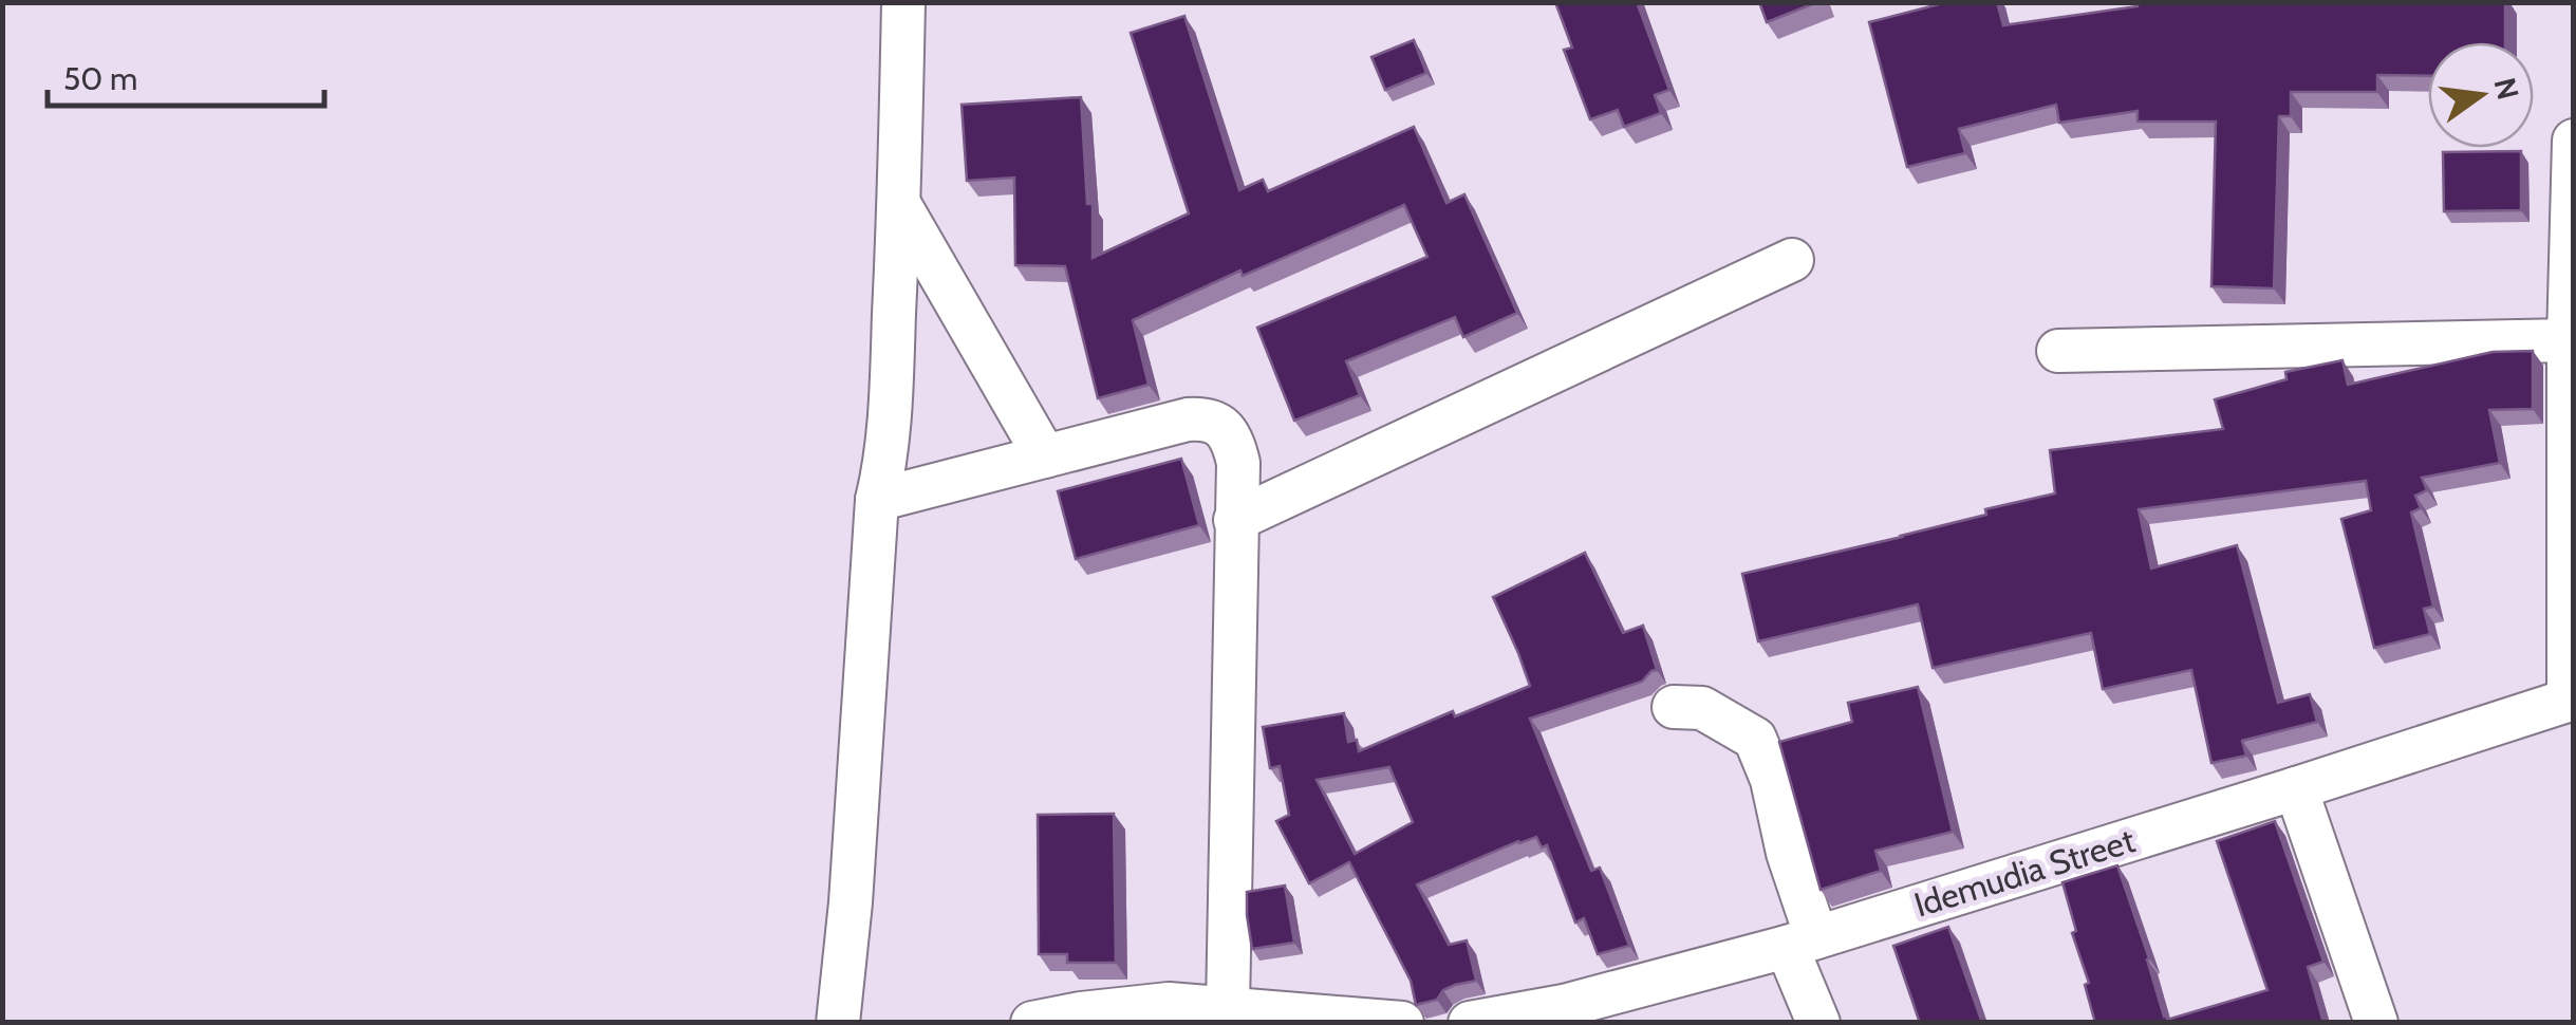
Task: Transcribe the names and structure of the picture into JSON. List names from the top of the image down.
{
  "streets": {
    "street": ["Idemudia Street"]
  },
  "scale_bar": "50 m",
  "north": "right"
}
